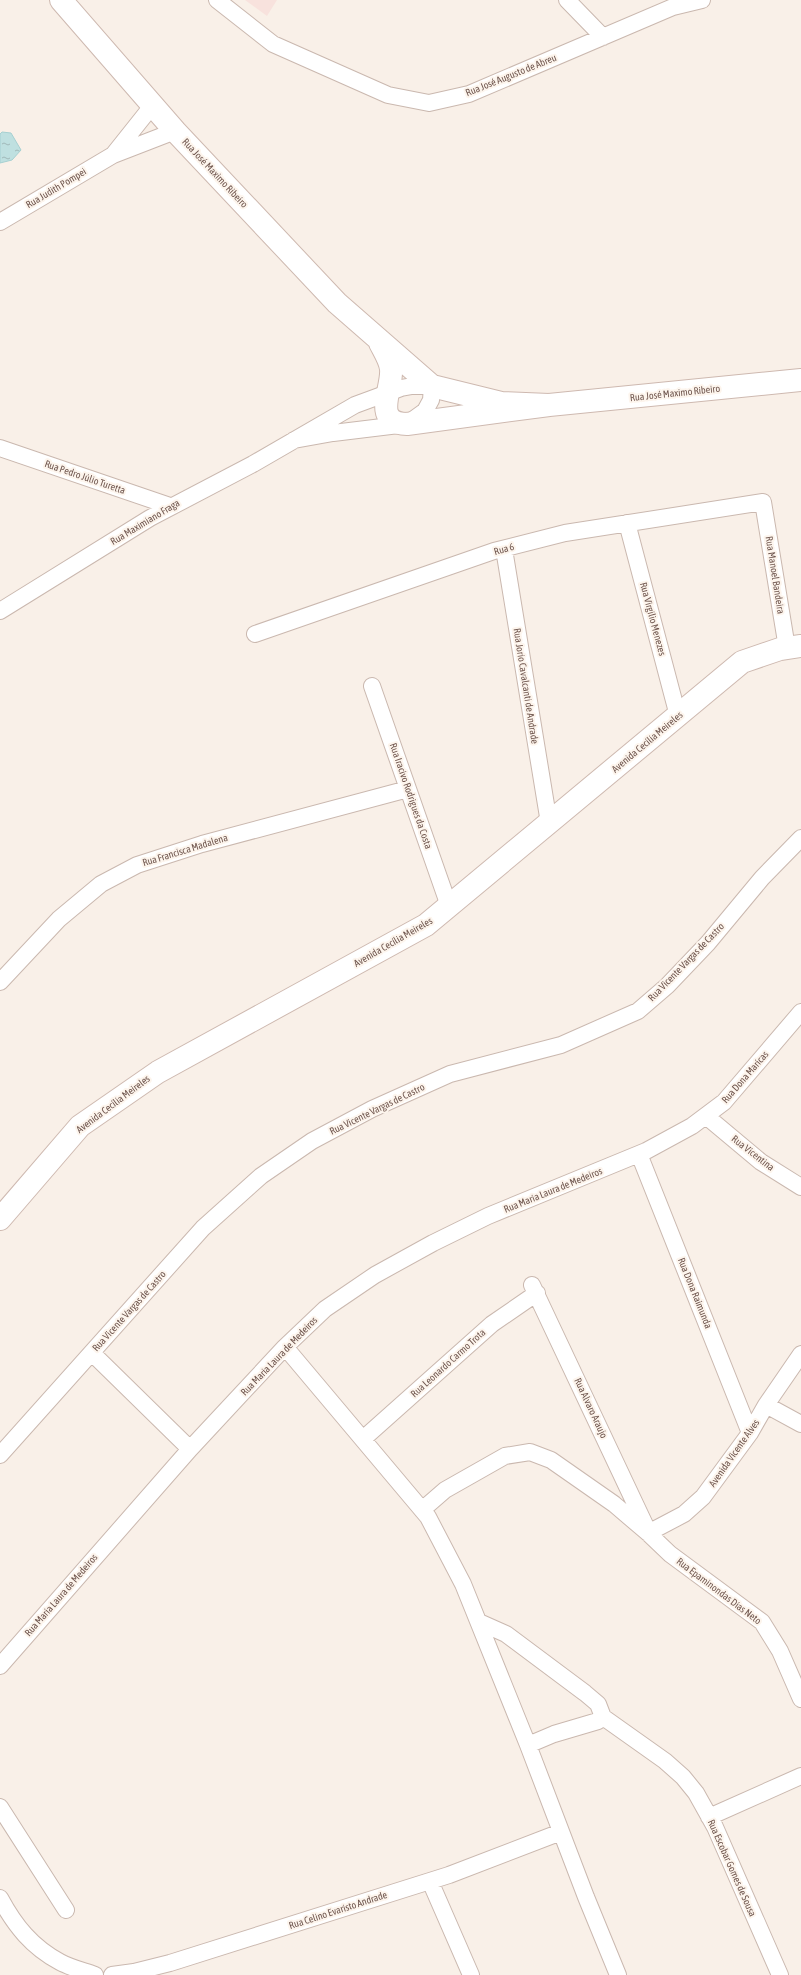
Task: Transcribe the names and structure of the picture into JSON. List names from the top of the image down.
{
  "streets": {
    "street": [
      "Rua José Augusto de Abreu",
      "Rua José Maximo Ribeiro",
      "Rua Judith Pompei",
      "Rua Pedro Júlio Turetta",
      "Rua Maximiano Fraga",
      "Rua 6",
      "Rua Manoel Bandeira",
      "Rua Virgilio Menezes",
      "Rua Jorio Cavalcanti de Andrade",
      "Avenida Cecília Meireles",
      "Rua Iracivo Rodrigues da Costa",
      "Rua Francisca Madalena",
      "Rua Vicente Vargas de Castro",
      "Rua Dona Maricas",
      "Rua Vicentina",
      "Rua Maria Laura de Medeiros",
      "Rua Dona Raimunda",
      "Rua Leonardo Carmo Trota",
      "Rua Alvaro Araujo",
      "Avenida Vicente Alves",
      "Rua Epaminondas Dias Neto",
      "Rua Escobar Gomes de Sousa",
      "Rua Celino Evaristo Andrade"
    ]
  },
  "crossings": [
    ["Rua José Maximo Ribeiro", "Rua Judith Pompei"],
    ["Rua José Maximo Ribeiro", "Rua Maximiano Fraga"],
    ["Rua Pedro Júlio Turetta", "Rua Maximiano Fraga"],
    ["Rua 6", "Rua Manoel Bandeira"],
    ["Rua 6", "Rua Virgilio Menezes"],
    ["Rua 6", "Rua Jorio Cavalcanti de Andrade"],
    ["Rua Manoel Bandeira", "Avenida Cecília Meireles"],
    ["Rua Virgilio Menezes", "Avenida Cecília Meireles"],
    ["Rua Jorio Cavalcanti de Andrade", "Avenida Cecília Meireles"],
    ["Avenida Cecília Meireles", "Rua Iracivo Rodrigues da Costa"],
    ["Rua Iracivo Rodrigues da Costa", "Rua Francisca Madalena"],
    ["Rua Dona Maricas", "Rua Vicentina"],
    ["Rua Dona Maricas", "Rua Maria Laura de Medeiros"],
    ["Rua Dona Maricas", "Rua Dona Raimunda"],
    ["Rua Maria Laura de Medeiros", "Rua Dona Raimunda"],
    ["Rua Dona Raimunda", "Avenida Vicente Alves"],
    ["Rua Leonardo Carmo Trota", "Rua Alvaro Araujo"],
    ["Rua Alvaro Araujo", "Avenida Vicente Alves"],
    ["Rua Alvaro Araujo", "Rua Epaminondas Dias Neto"],
    ["Avenida Vicente Alves", "Rua Epaminondas Dias Neto"]
  ]
}
